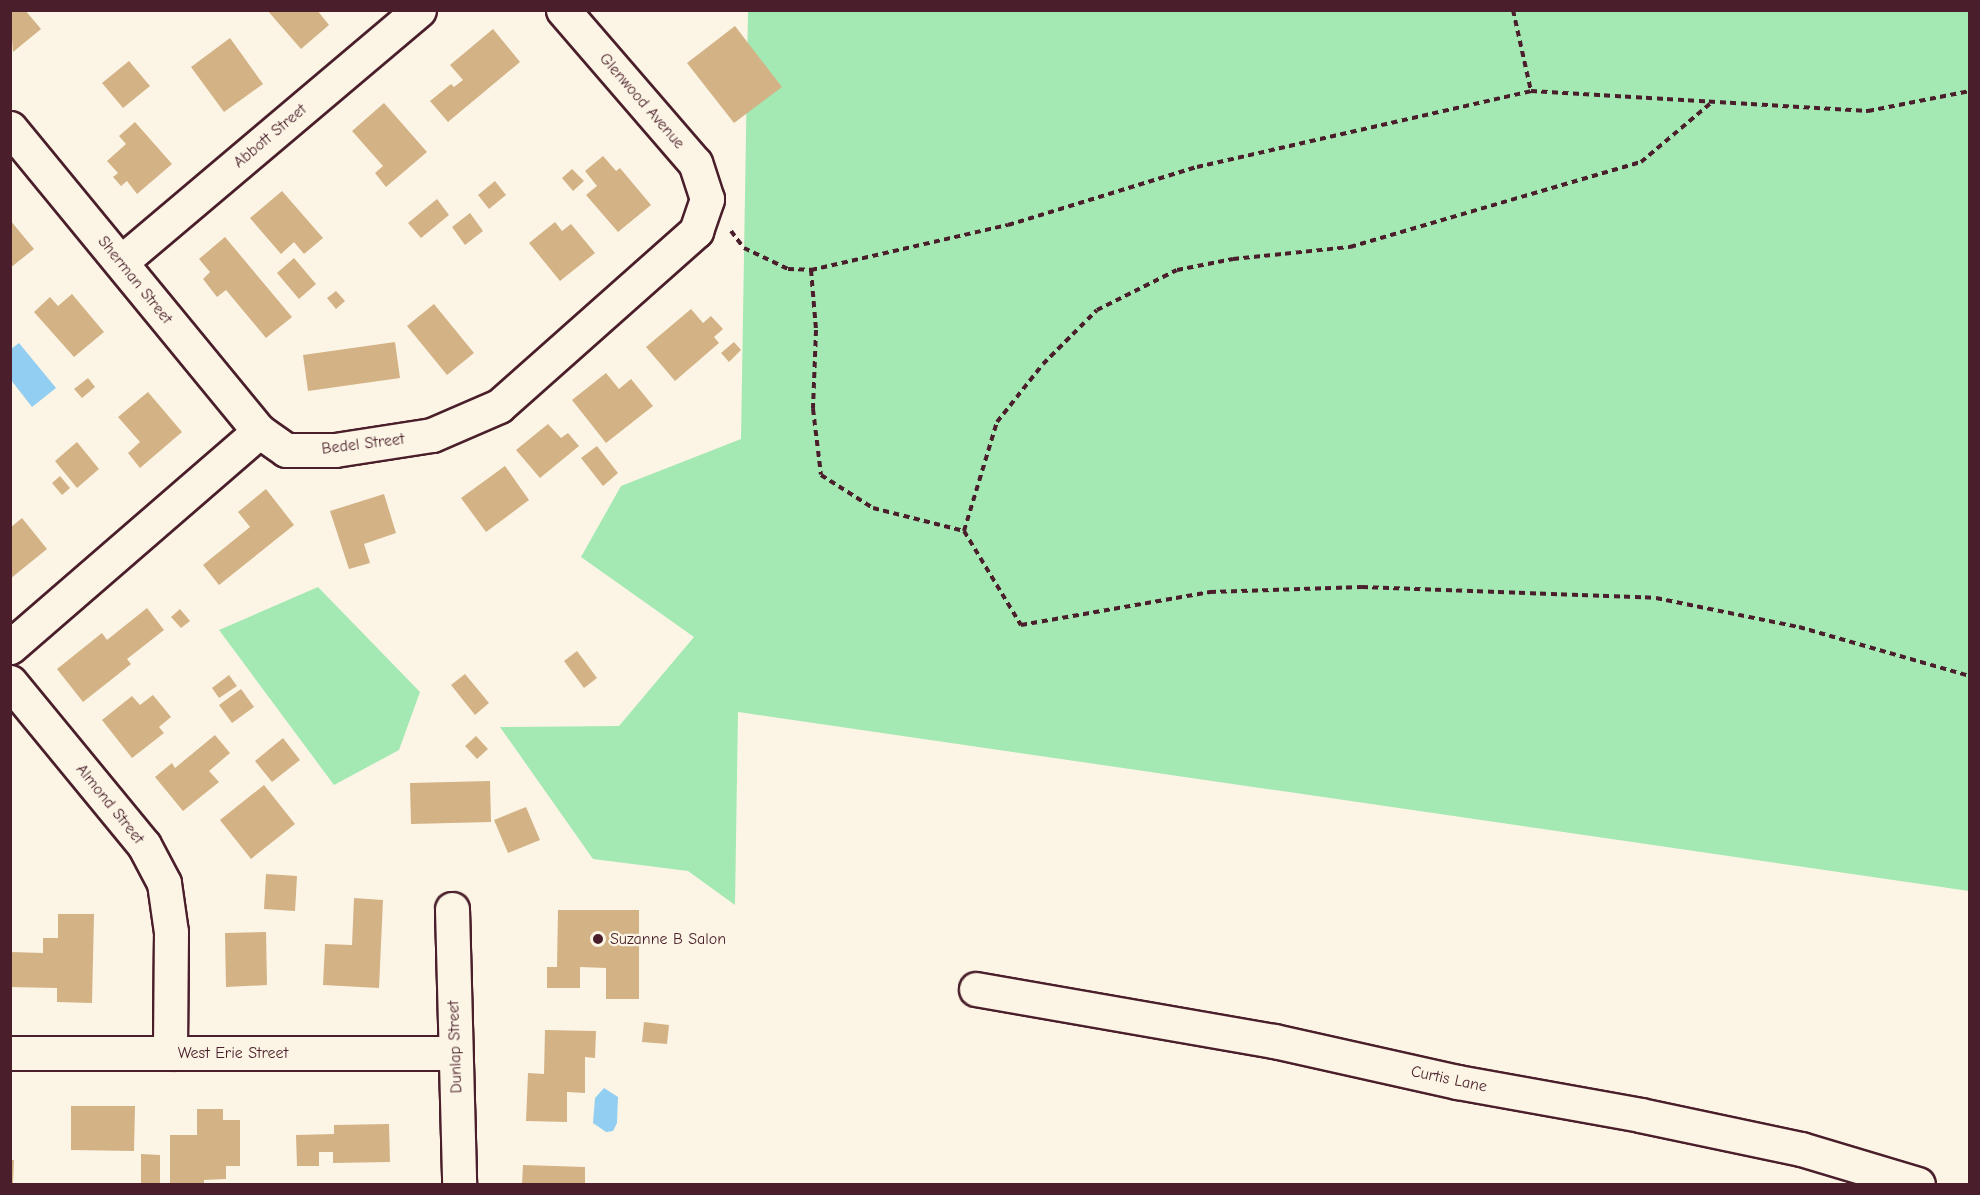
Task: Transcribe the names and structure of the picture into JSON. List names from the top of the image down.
{
  "streets": {
    "street": [
      "Glenwood Avenue",
      "Abbott Street",
      "Sherman Street",
      "Bedel Street",
      "Almond Street",
      "Dunlap Street",
      "West Erie Street",
      "Curtis Lane"
    ]
  },
  "crossings": [
    ["Glenwood Avenue", "Bedel Street"],
    ["Abbott Street", "Sherman Street"],
    ["Sherman Street", "Bedel Street"],
    ["Almond Street", "West Erie Street"],
    ["Dunlap Street", "West Erie Street"]
  ],
  "places": ["Suzanne B Salon"]
}
